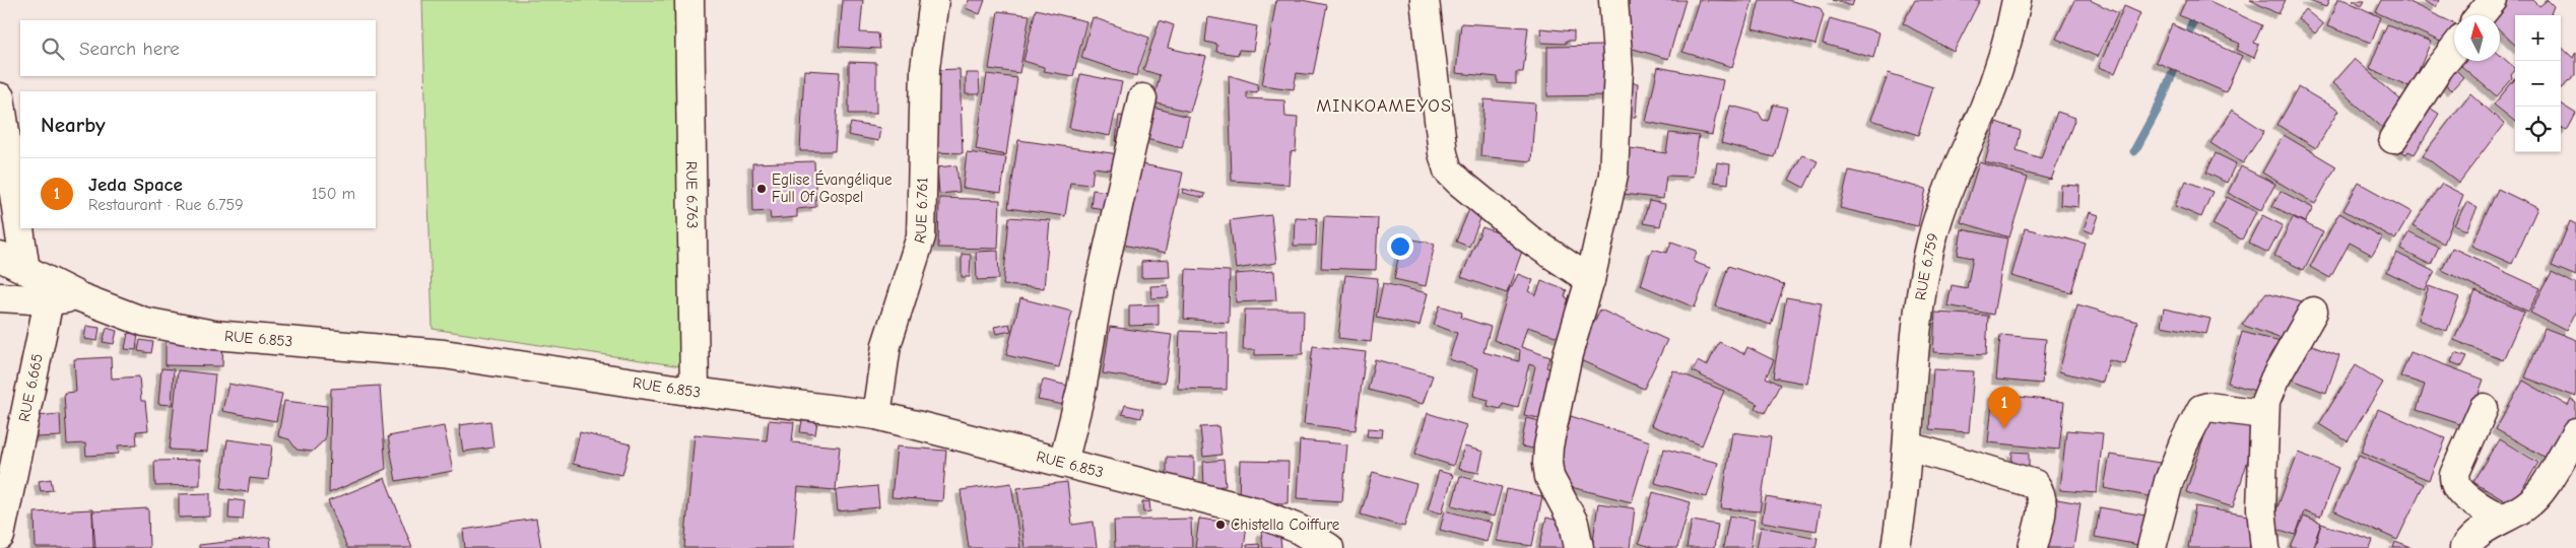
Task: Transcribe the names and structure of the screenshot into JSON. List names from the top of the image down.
{
  "streets": {
    "street": [
      "RUE 6.763",
      "RUE 6.761",
      "RUE 6.759",
      "RUE 6.853",
      "RUE 6.665"
    ]
  },
  "crossings": [
    ["RUE 6.763", "RUE 6.853"],
    ["RUE 6.761", "RUE 6.853"]
  ],
  "districts": ["MINKOAMEYOS"],
  "places": ["Eglise Évangélique Full Of Gospel", "Chistella Coiffure"],
  "north": "top",
  "page": {
    "map_buttons": ["+", "−"],
    "search": "Search here",
    "heading": "Nearby",
    "list": [
      {
        "mark": "1",
        "name": "Jeda Space",
        "note": "Restaurant · Rue 6.759",
        "value": "150 m"
      }
    ],
    "pins": "1"
  }
}
